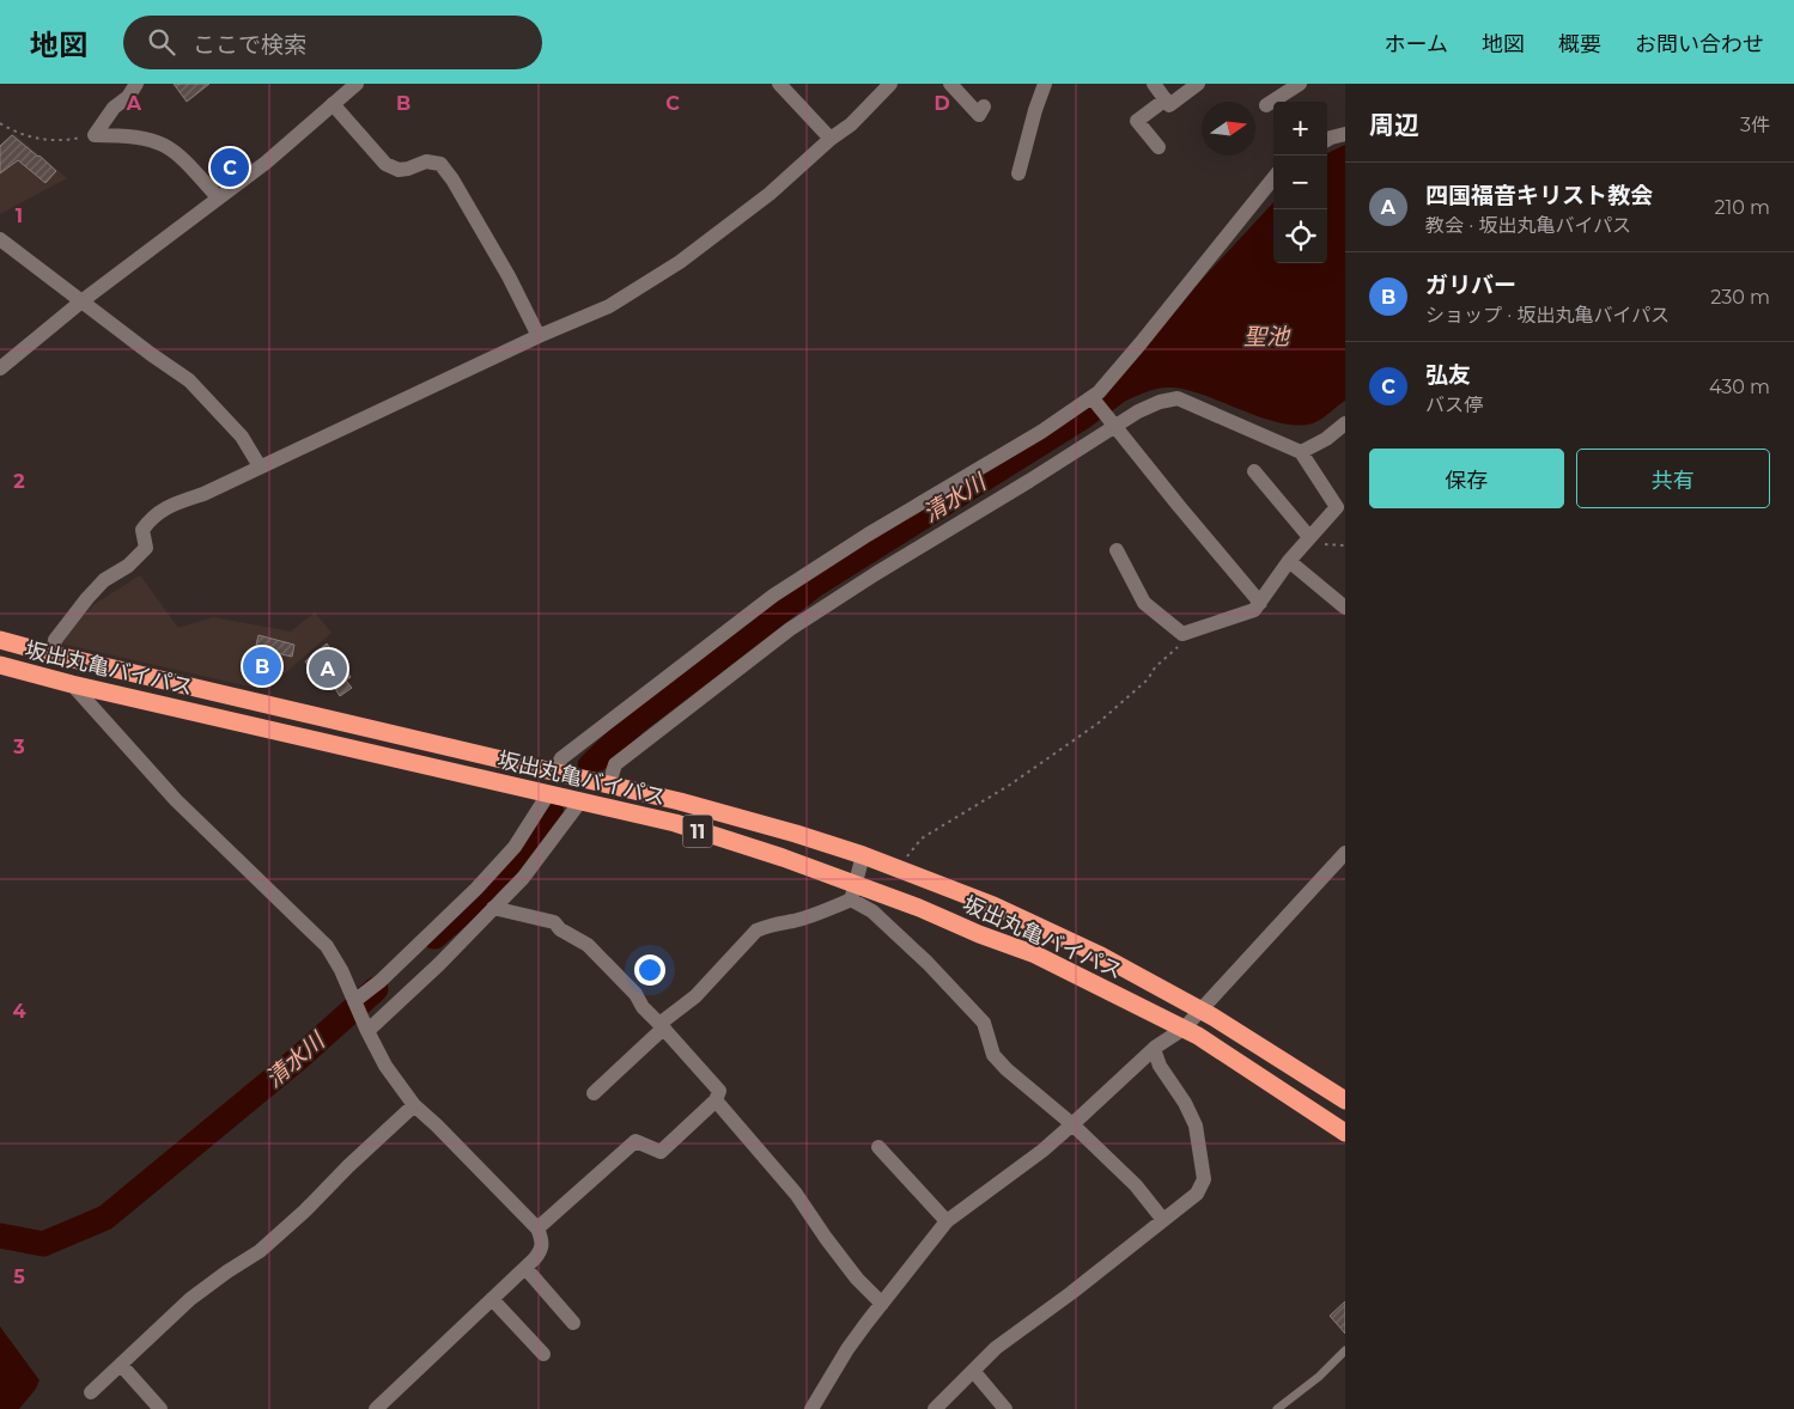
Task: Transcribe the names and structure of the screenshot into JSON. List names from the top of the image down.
{
  "streets": {
    "highway": ["坂出丸亀バイパス", "11"]
  },
  "water": ["聖池", "清水川"],
  "north": "right",
  "page": {
    "header": "地図",
    "search": "ここで検索",
    "nav": [
      "ホーム",
      "地図",
      "概要",
      "お問い合わせ"
    ],
    "heading": ["周辺", "3件"],
    "map_buttons": ["+", "−"],
    "pins": ["C", "B", "A"],
    "list": [
      {
        "mark": "A",
        "name": "四国福音キリスト教会",
        "note": "教会 · 坂出丸亀バイパス",
        "value": "210 m"
      },
      {
        "mark": "B",
        "name": "ガリバー",
        "note": "ショップ · 坂出丸亀バイパス",
        "value": "230 m"
      },
      {
        "mark": "C",
        "name": "弘友",
        "note": "バス停",
        "value": "430 m"
      }
    ],
    "buttons": ["保存", "共有"]
  },
  "grid": {
    "columns": [
      "A",
      "B",
      "C",
      "D"
    ],
    "rows": [
      "1",
      "2",
      "3",
      "4",
      "5"
    ]
  }
}
